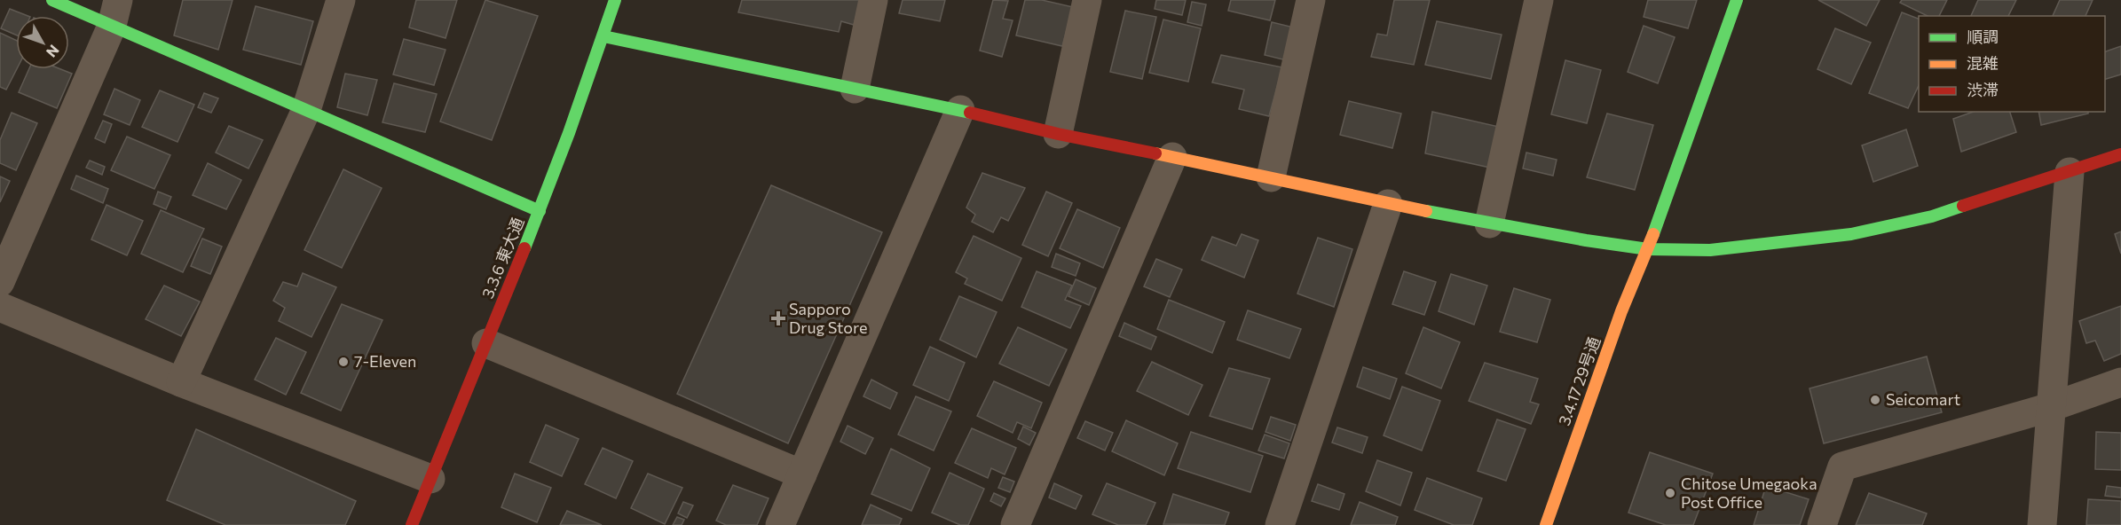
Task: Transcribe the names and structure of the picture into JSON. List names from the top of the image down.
{
  "streets": {
    "street": ["3.3.6 東大通", "3.4.17 29号通"]
  },
  "places": {
    "health": ["Sapporo Drug Store"],
    "other": ["7-Eleven", "Seicomart", "Chitose Umegaoka Post Office"]
  },
  "legend": ["順調", "混雑", "渋滞"],
  "north": "bottom right"
}
